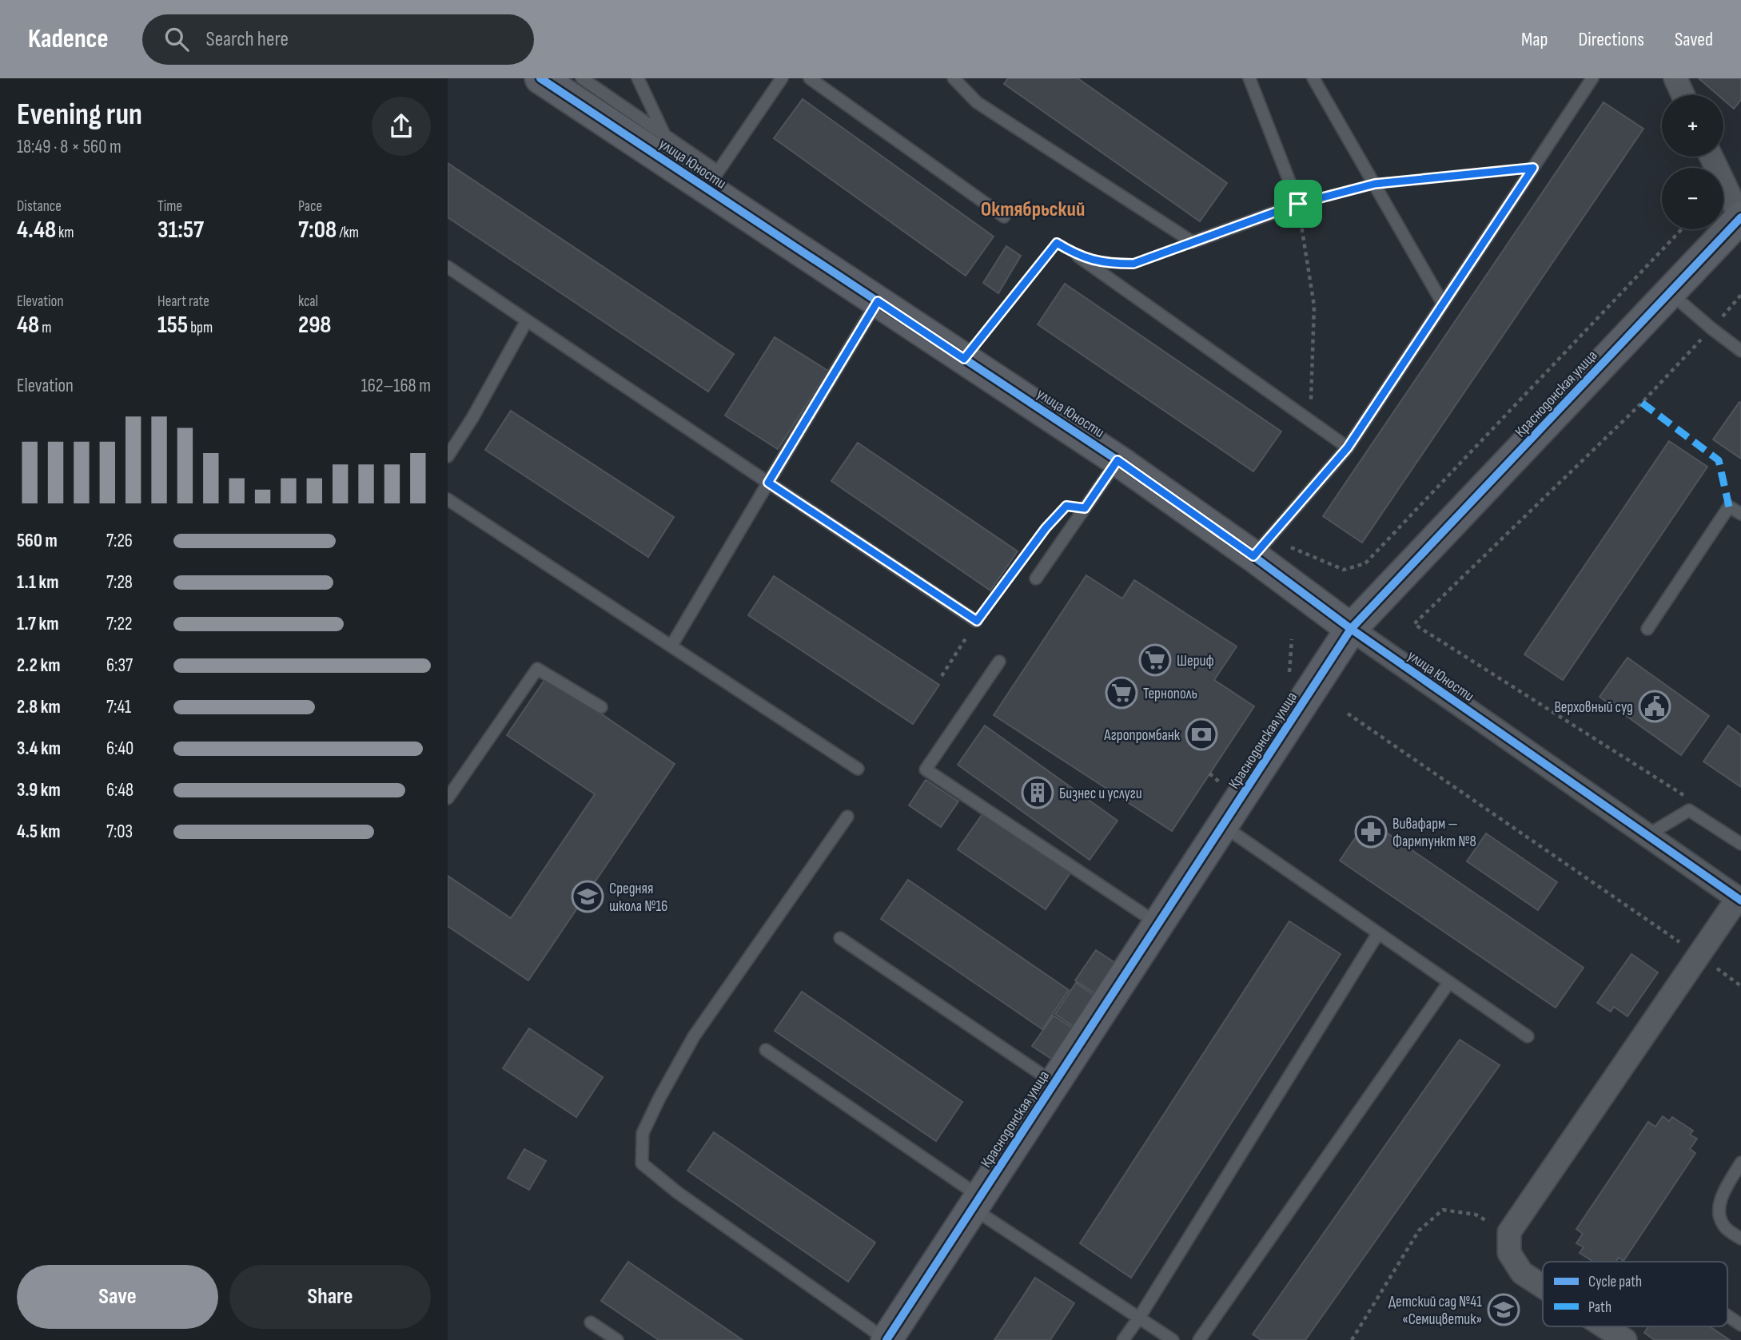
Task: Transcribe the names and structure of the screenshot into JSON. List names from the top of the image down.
{
  "streets": {
    "street": ["улица Юности", "Краснодонская улица"]
  },
  "crossings": [
    ["улица Юности", "Краснодонская улица"]
  ],
  "districts": ["Октябрьский"],
  "places": {
    "supermarket": ["Шериф", "Тернополь"],
    "public building": ["Верховный суд"],
    "bank": ["Агропромбанк"],
    "building": ["Бизнес и услуги"],
    "pharmacy": ["Вивафарм — Фармпункт №8"],
    "school or university": ["Средняя школа №16", "Детский сад №41 «Семицветик»"]
  },
  "legend": ["Cycle path", "Path"],
  "page": {
    "header": "Kadence",
    "search": "Search here",
    "nav": ["Map", "Directions", "Saved"],
    "heading": ["Evening run", "18:49 · 8 × 560 m"],
    "map_buttons": ["+", "−"],
    "stats": [
      ["Distance", "4.48 km"],
      ["Time", "31:57"],
      ["Pace", "7:08 /km"],
      ["Elevation", "48 m"],
      ["Heart rate", "155 bpm"],
      ["kcal", "298"]
    ],
    "chart": ["Elevation", "162–168 m"],
    "list": [
      {
        "name": "560 m",
        "note": "7:26"
      },
      {
        "name": "1.1 km",
        "note": "7:28"
      },
      {
        "name": "1.7 km",
        "note": "7:22"
      },
      {
        "name": "2.2 km",
        "note": "6:37"
      },
      {
        "name": "2.8 km",
        "note": "7:41"
      },
      {
        "name": "3.4 km",
        "note": "6:40"
      },
      {
        "name": "3.9 km",
        "note": "6:48"
      },
      {
        "name": "4.5 km",
        "note": "7:03"
      }
    ],
    "buttons": ["Save", "Share"]
  }
}
